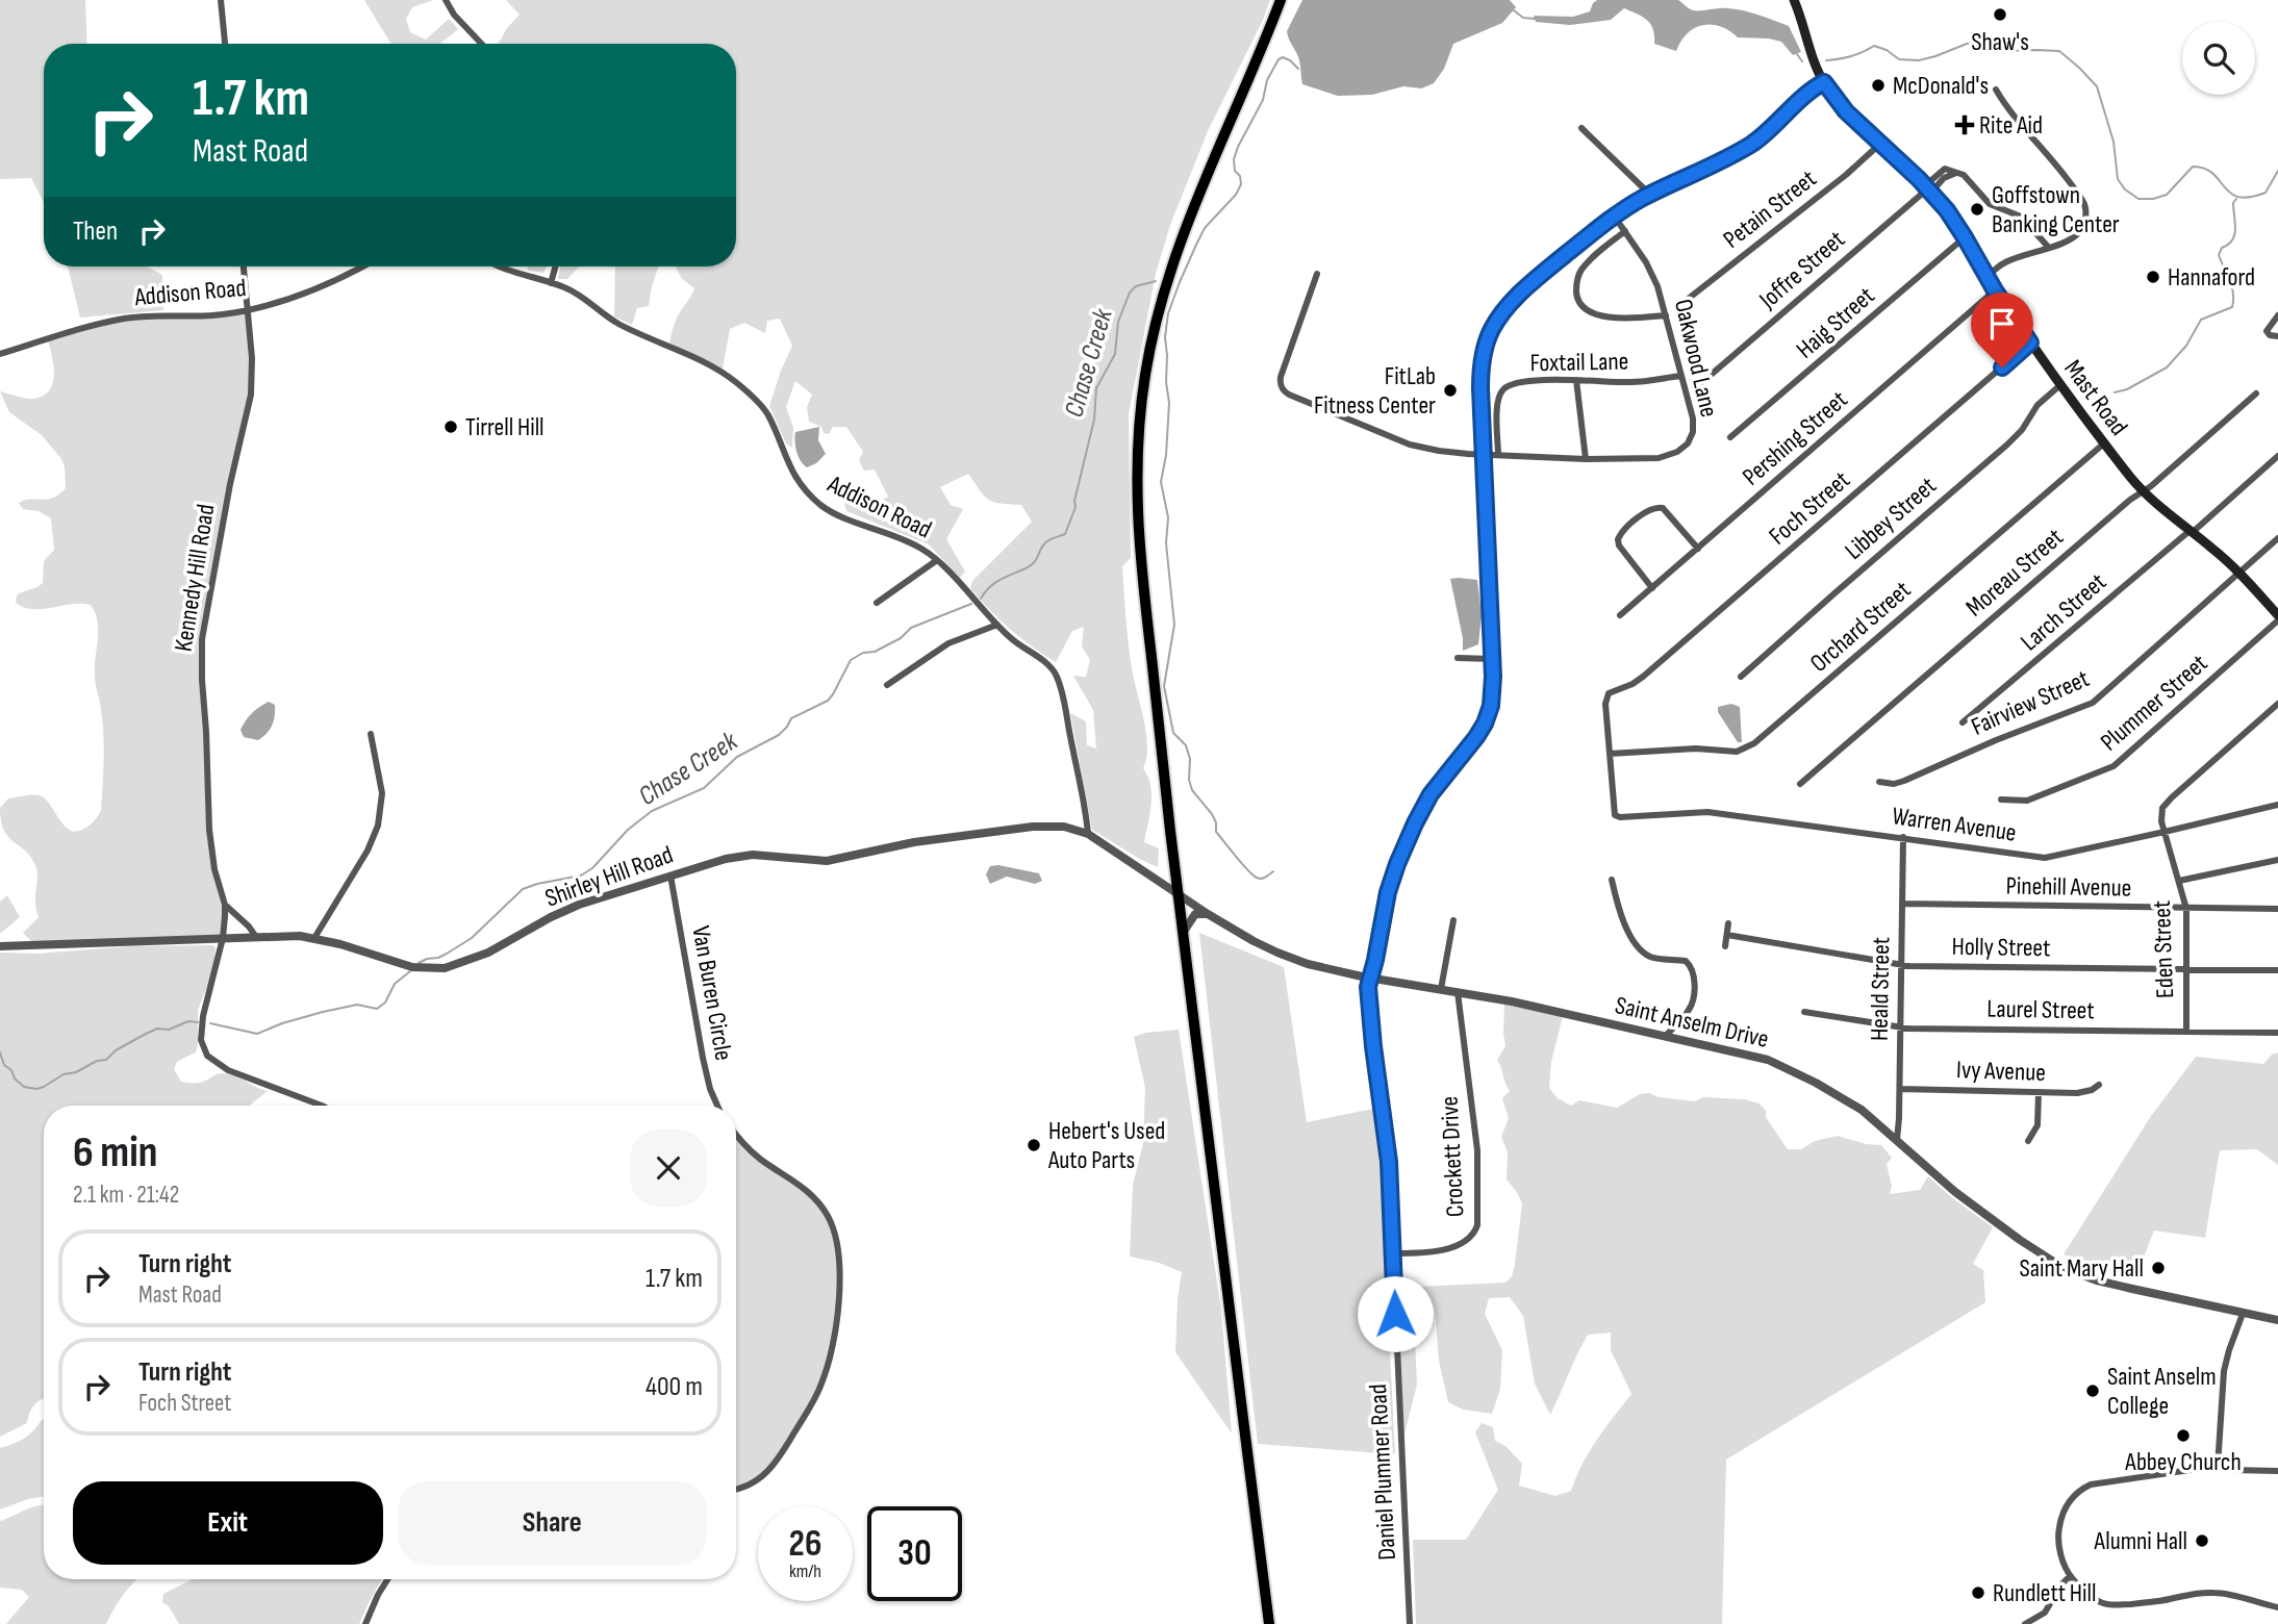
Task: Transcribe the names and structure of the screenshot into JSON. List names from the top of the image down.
{
  "streets": {
    "main road": ["Mast Road"],
    "street": [
      "Petain Street",
      "Joffre Street",
      "Addison Road",
      "Haig Street",
      "Oakwood Lane",
      "Foxtail Lane",
      "Pershing Street",
      "Foch Street",
      "Libbey Street",
      "Moreau Street",
      "Kennedy Hill Road",
      "Larch Street",
      "Orchard Street",
      "Fairview Street",
      "Plummer Street",
      "Warren Avenue",
      "Shirley Hill Road",
      "Pinehill Avenue",
      "Holly Street",
      "Eden Street",
      "Heald Street",
      "Van Buren Circle",
      "Laurel Street",
      "Saint Anselm Drive",
      "Ivy Avenue",
      "Crockett Drive",
      "Daniel Plummer Road"
    ]
  },
  "crossings": [
    ["Petain Street", "Mast Road"],
    ["Joffre Street", "Mast Road"],
    ["Addison Road", "Kennedy Hill Road"],
    ["Addison Road", "Shirley Hill Road"],
    ["Haig Street", "Mast Road"],
    ["Oakwood Lane", "Foxtail Lane"],
    ["Oakwood Lane", "Daniel Plummer Road"],
    ["Mast Road", "Pershing Street"],
    ["Mast Road", "Foch Street"],
    ["Mast Road", "Libbey Street"],
    ["Mast Road", "Moreau Street"],
    ["Mast Road", "Larch Street"],
    ["Mast Road", "Orchard Street"],
    ["Mast Road", "Fairview Street"],
    ["Mast Road", "Plummer Street"],
    ["Mast Road", "Daniel Plummer Road"],
    ["Foch Street", "Orchard Street"],
    ["Foch Street", "Warren Avenue"],
    ["Kennedy Hill Road", "Shirley Hill Road"],
    ["Orchard Street", "Warren Avenue"],
    ["Warren Avenue", "Eden Street"],
    ["Warren Avenue", "Heald Street"],
    ["Shirley Hill Road", "Van Buren Circle"],
    ["Shirley Hill Road", "Saint Anselm Drive"],
    ["Pinehill Avenue", "Eden Street"],
    ["Pinehill Avenue", "Heald Street"],
    ["Holly Street", "Eden Street"],
    ["Holly Street", "Heald Street"],
    ["Eden Street", "Laurel Street"],
    ["Heald Street", "Laurel Street"],
    ["Heald Street", "Saint Anselm Drive"],
    ["Heald Street", "Ivy Avenue"],
    ["Saint Anselm Drive", "Crockett Drive"],
    ["Saint Anselm Drive", "Daniel Plummer Road"],
    ["Crockett Drive", "Daniel Plummer Road"]
  ],
  "water": ["Chase Creek"],
  "places": {
    "other": [
      "Shaw's",
      "McDonald's",
      "Goffstown Banking Center",
      "Hannaford",
      "FitLab Fitness Center",
      "Tirrell Hill",
      "Hebert's Used Auto Parts",
      "Saint Mary Hall",
      "Saint Anselm College",
      "Abbey Church",
      "Alumni Hall",
      "Rundlett Hill"
    ],
    "health": ["Rite Aid"]
  },
  "page": {
    "turn": ["1.7 km", "Mast Road"],
    "then": "Then",
    "heading": ["6 min", "2.1 km · 21:42"],
    "list": [
      {
        "name": "Turn right",
        "note": "Mast Road",
        "value": "1.7 km"
      },
      {
        "name": "Turn right",
        "note": "Foch Street",
        "value": "400 m"
      }
    ],
    "buttons": ["Exit", "Share"],
    "speed": "26 km/h",
    "limit": "30"
  }
}
